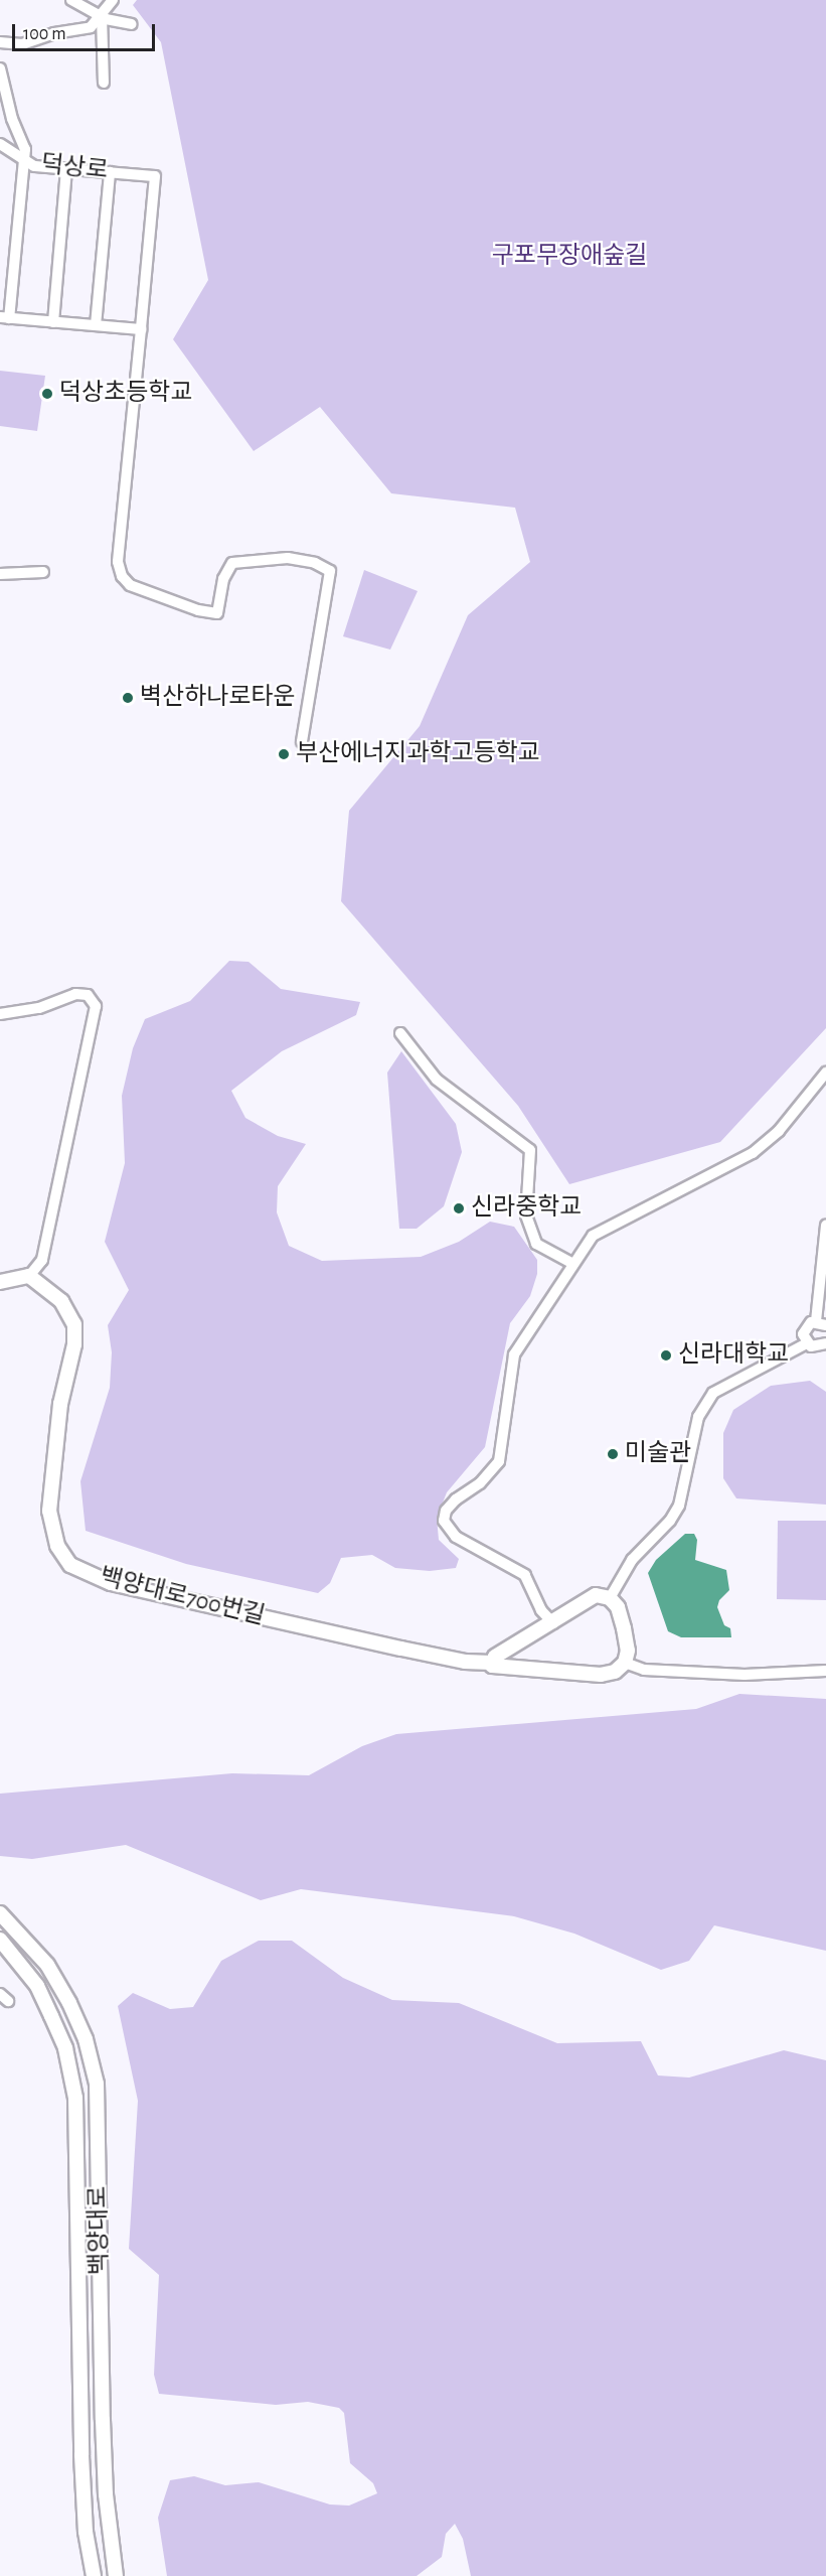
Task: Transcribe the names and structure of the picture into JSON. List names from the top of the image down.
{
  "streets": {
    "main road": ["백양대로700번길", "백양대로"],
    "street": ["덕상로"]
  },
  "parks": ["구포무장애숲길"],
  "places": [
    "덕상초등학교",
    "벽산하나로타운",
    "부산에너지과학고등학교",
    "신라중학교",
    "신라대학교",
    "미술관"
  ],
  "scale_bar": "100 m"
}
